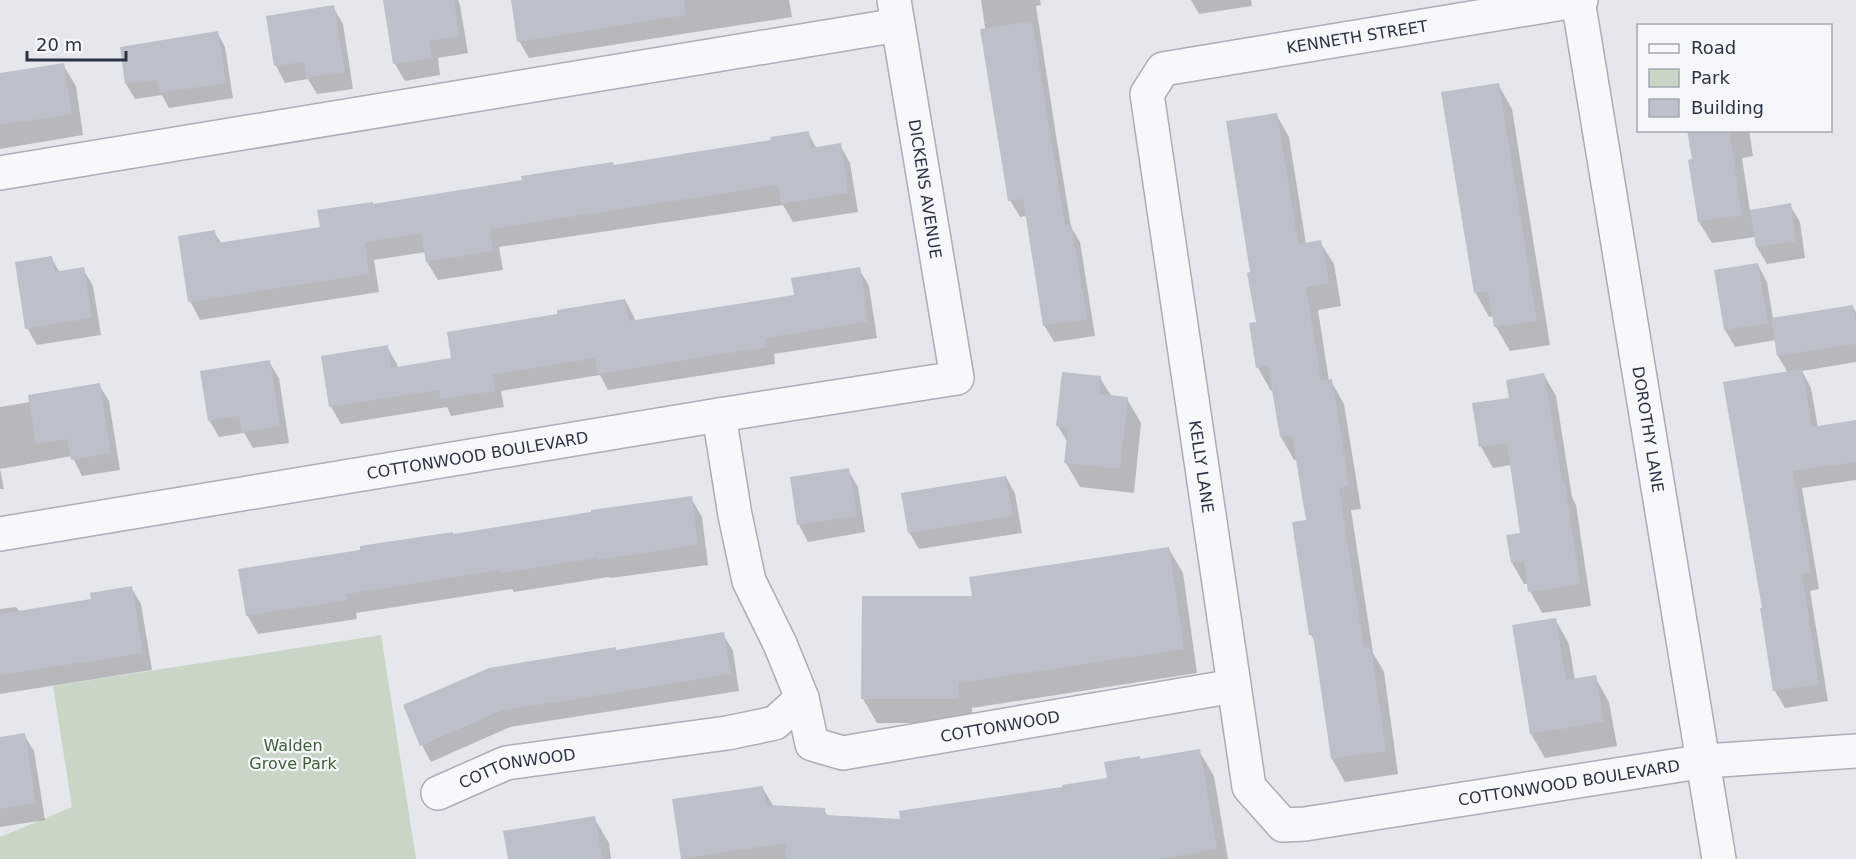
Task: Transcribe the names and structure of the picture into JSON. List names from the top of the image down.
{
  "streets": {
    "street": [
      "KENNETH STREET",
      "DICKENS AVENUE",
      "DOROTHY LANE",
      "COTTONWOOD BOULEVARD",
      "KELLY LANE",
      "COTTONWOOD"
    ]
  },
  "crossings": [
    ["KENNETH STREET", "DOROTHY LANE"],
    ["KENNETH STREET", "KELLY LANE"],
    ["DICKENS AVENUE", "COTTONWOOD BOULEVARD"],
    ["DOROTHY LANE", "COTTONWOOD BOULEVARD"],
    ["COTTONWOOD BOULEVARD", "KELLY LANE"],
    ["COTTONWOOD BOULEVARD", "COTTONWOOD"],
    ["KELLY LANE", "COTTONWOOD"]
  ],
  "parks": ["Walden Grove Park"],
  "legend": ["Road", "Park", "Building"],
  "scale_bar": "20 m"
}
